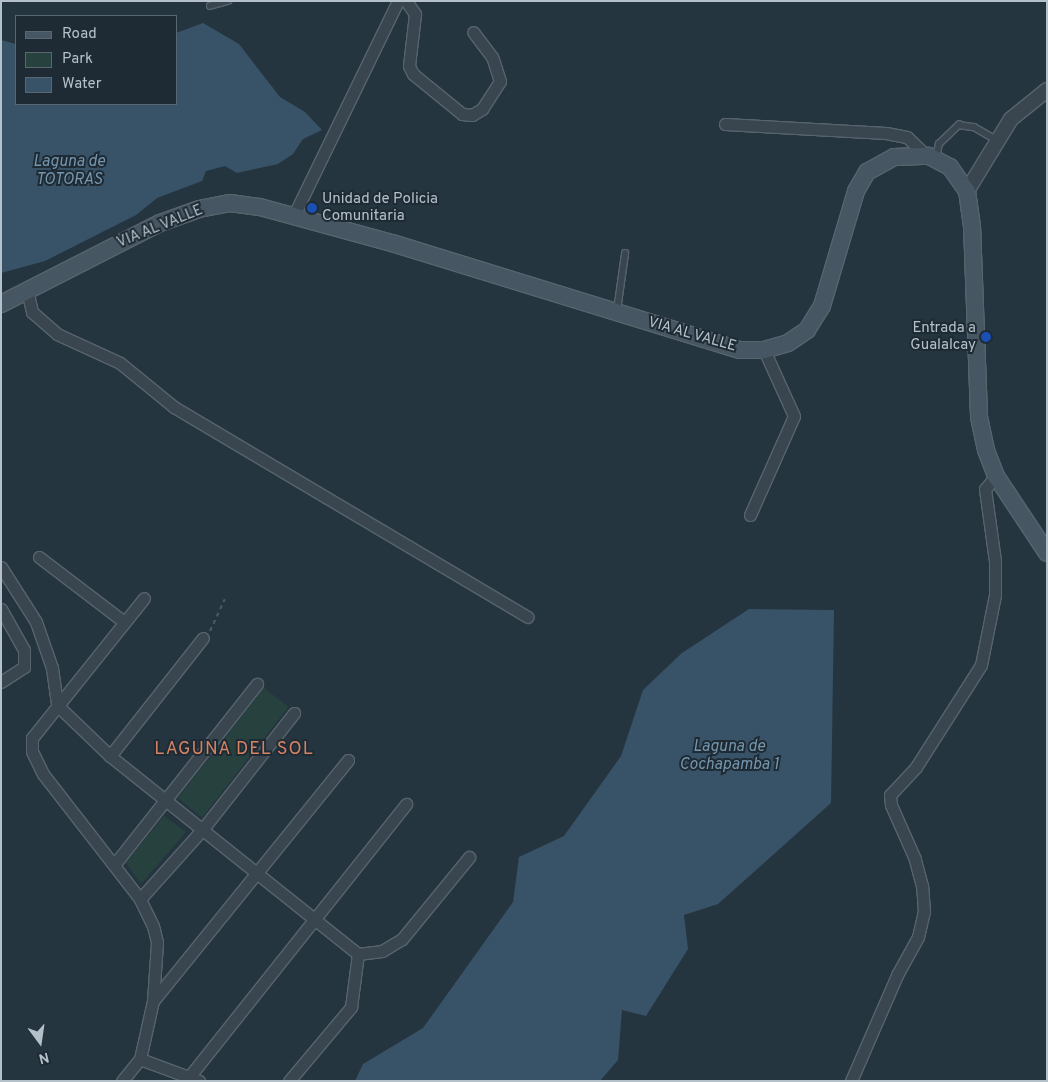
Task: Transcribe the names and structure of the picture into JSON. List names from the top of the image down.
{
  "streets": {
    "main road": ["VIA AL VALLE"]
  },
  "districts": ["LAGUNA DEL SOL"],
  "water": ["Laguna de TOTORAS", "Laguna de Cochapamba 1"],
  "places": ["Unidad de Policia Comunitaria", "Entrada a Gualalcay"],
  "legend": ["Road", "Park", "Water"],
  "north": "bottom"
}
